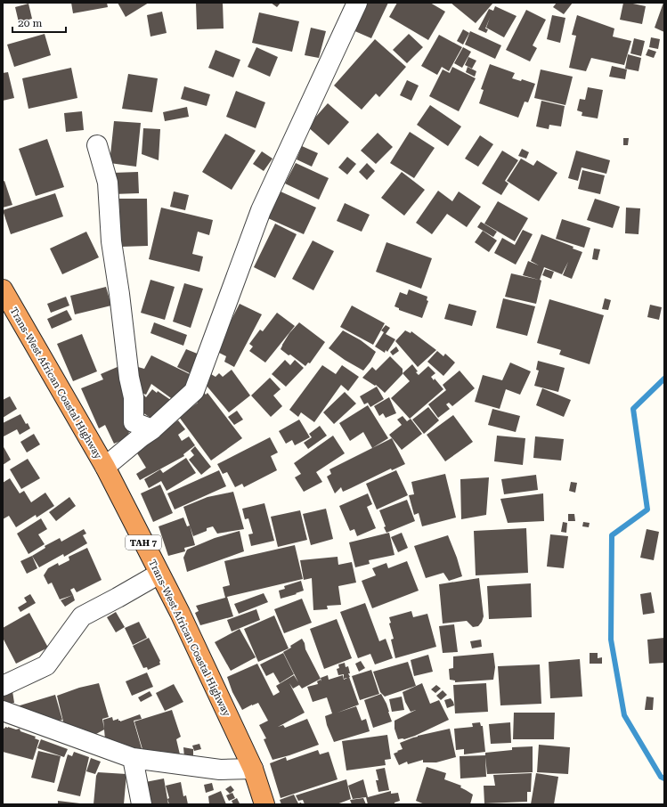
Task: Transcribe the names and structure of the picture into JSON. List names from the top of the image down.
{
  "streets": {
    "highway": ["Trans-West African Coastal Highway", "TAH 7"]
  },
  "scale_bar": "20 m"
}
